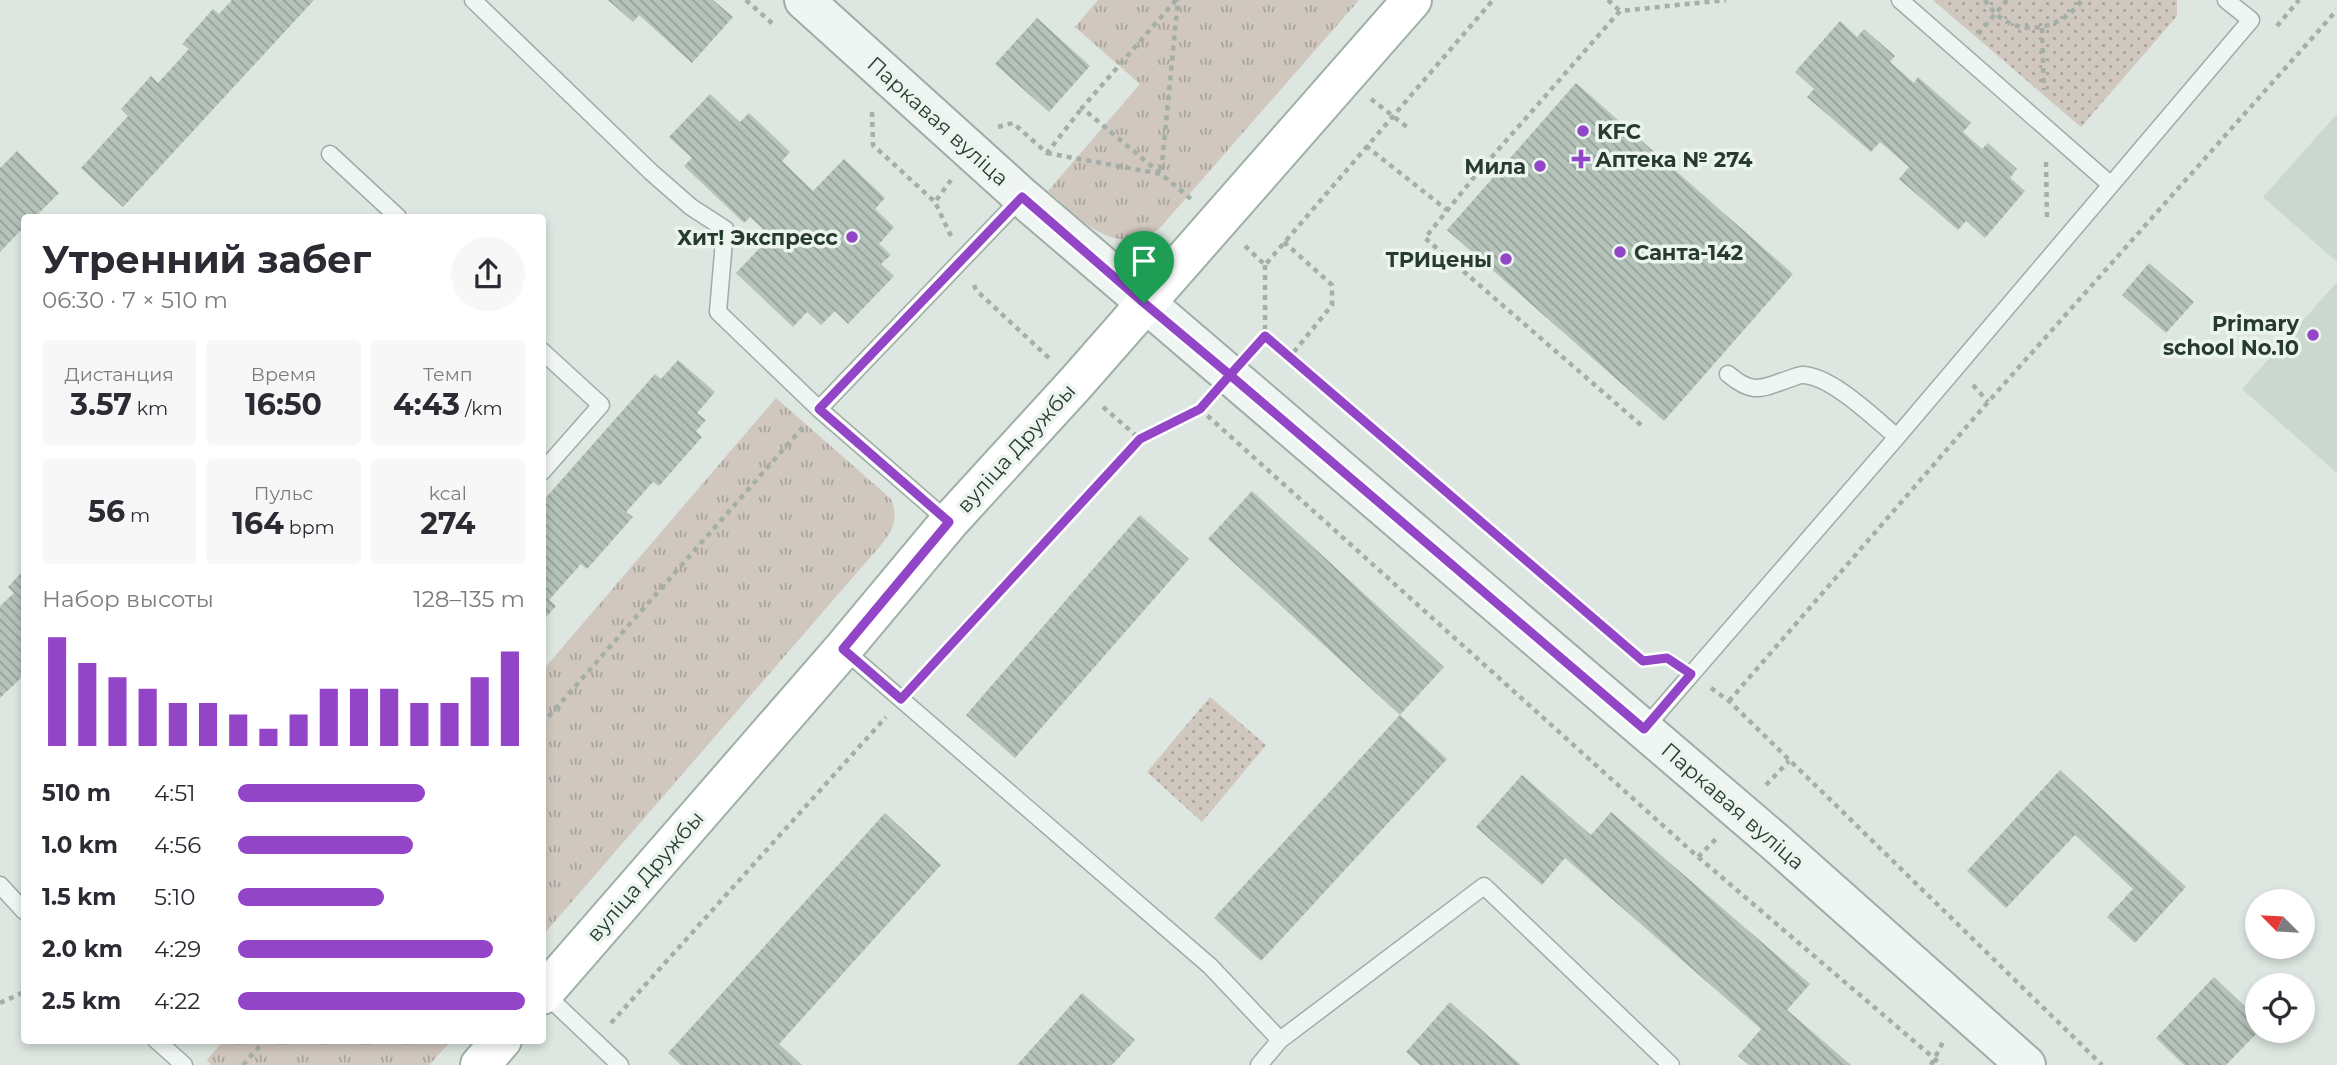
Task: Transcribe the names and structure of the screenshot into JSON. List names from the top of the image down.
{
  "streets": {
    "main road": ["вуліца Дружбы"],
    "street": ["Паркавая вуліца"]
  },
  "crossings": [
    ["Паркавая вуліца", "вуліца Дружбы"]
  ],
  "places": {
    "other": [
      "KFC",
      "Мила",
      "Хит! Экспресс",
      "Санта-142",
      "ТРИцены",
      "Primary school No.10"
    ],
    "health": ["Аптека № 274"]
  },
  "north": "top left",
  "page": {
    "heading": ["Утренний забег", "06:30 · 7 × 510 m"],
    "stats": [
      ["Дистанция", "3.57 km"],
      ["Время", "16:50"],
      ["Темп", "4:43 /km"],
      ["56 m"],
      ["Пульс", "164 bpm"],
      ["kcal", "274"]
    ],
    "chart": ["Набор высоты", "128–135 m"],
    "list": [
      {
        "name": "510 m",
        "note": "4:51"
      },
      {
        "name": "1.0 km",
        "note": "4:56"
      },
      {
        "name": "1.5 km",
        "note": "5:10"
      },
      {
        "name": "2.0 km",
        "note": "4:29"
      },
      {
        "name": "2.5 km",
        "note": "4:22"
      }
    ]
  }
}
